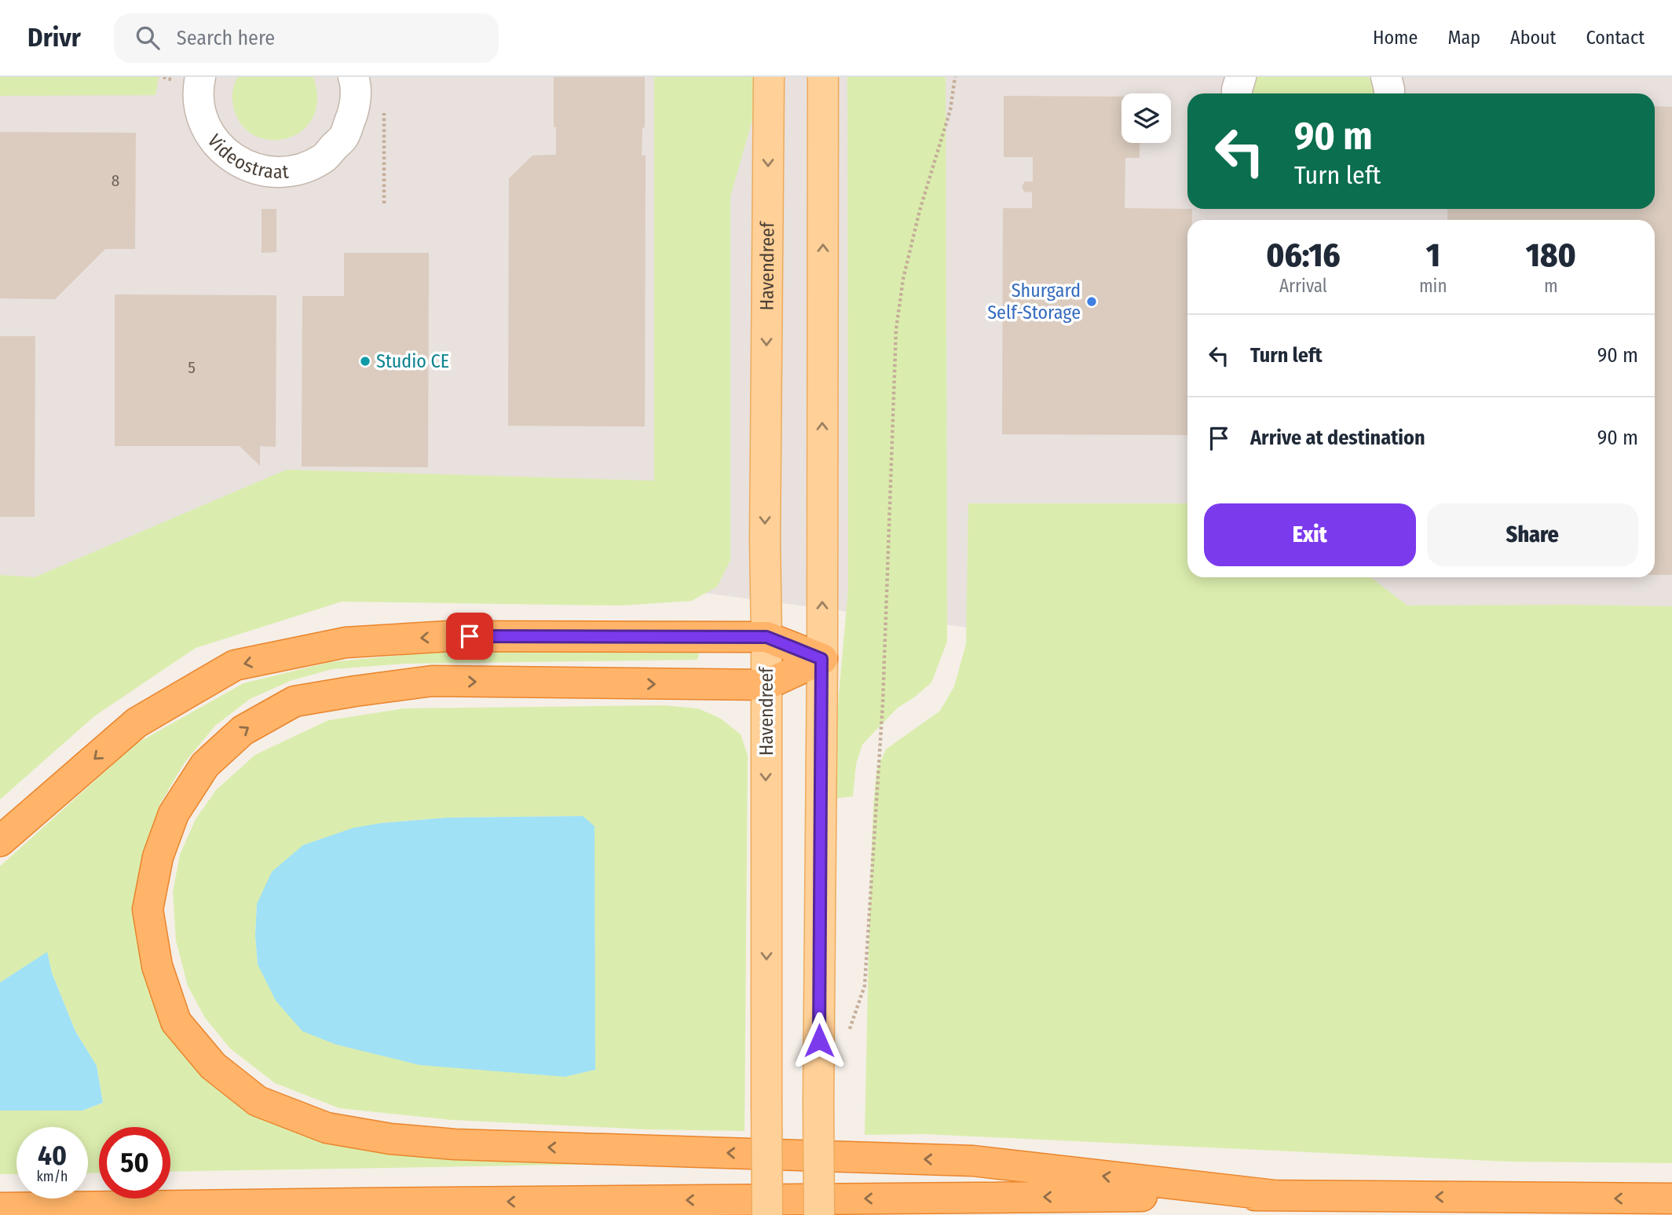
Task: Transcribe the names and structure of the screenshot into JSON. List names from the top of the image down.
{
  "streets": {
    "main road": ["Havendreef"],
    "street": ["Videostraat"]
  },
  "places": ["Shurgard Self-Storage", "Studio CE"],
  "house_numbers": ["8", "5"],
  "page": {
    "header": "Drivr",
    "search": "Search here",
    "nav": [
      "Home",
      "Map",
      "About",
      "Contact"
    ],
    "turn": ["90 m", "Turn left"],
    "eta": [
      "06:16",
      "Arrival",
      "1",
      "min",
      "180",
      "m"
    ],
    "list": [
      {
        "name": "Turn left",
        "value": "90 m"
      },
      {
        "name": "Arrive at destination",
        "value": "90 m"
      }
    ],
    "buttons": ["Exit", "Share"],
    "speed": "40 km/h",
    "limit": "50"
  }
}
